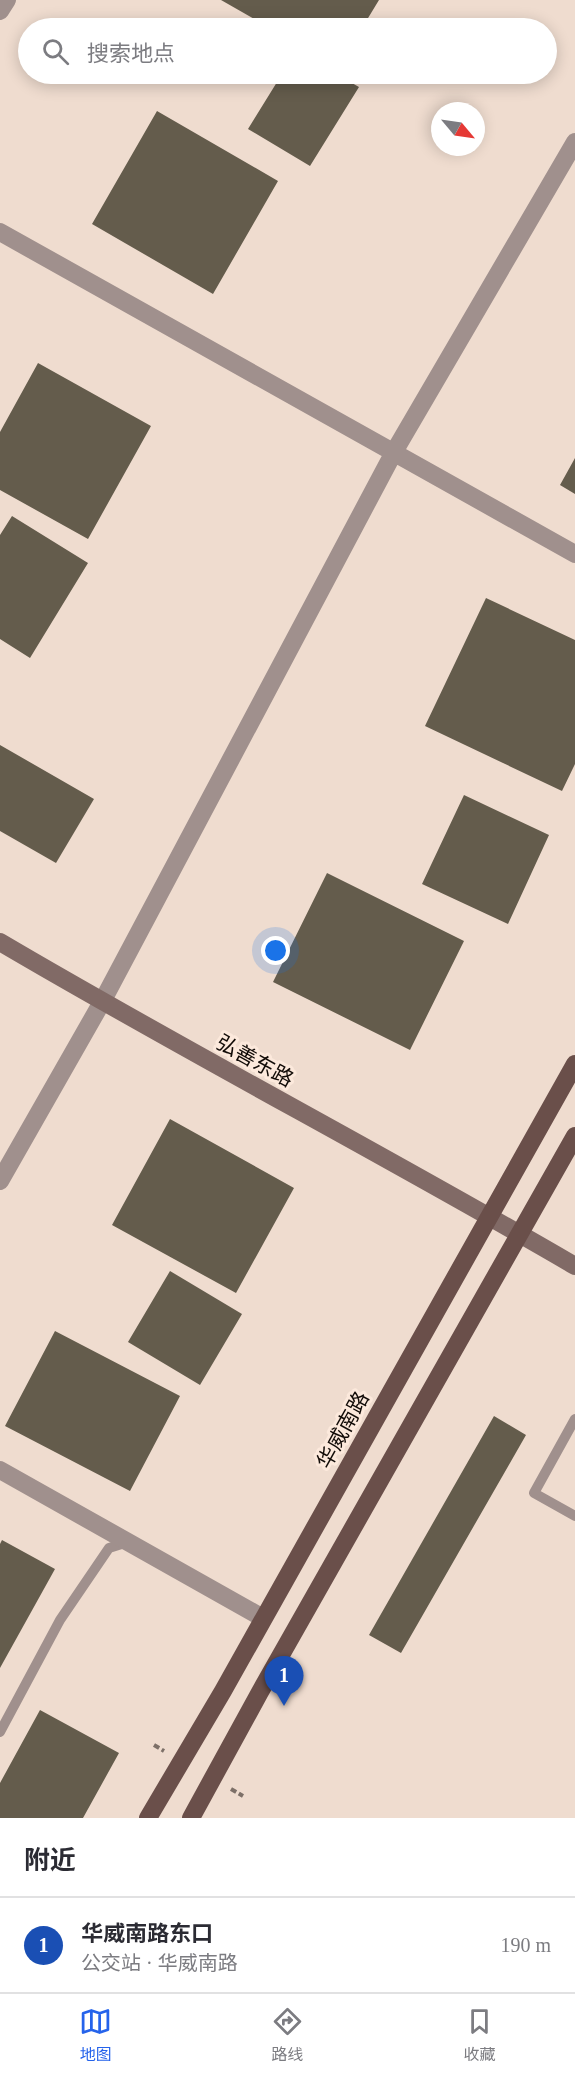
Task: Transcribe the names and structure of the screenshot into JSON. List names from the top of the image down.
{
  "streets": {
    "main road": ["华威南路"],
    "street": ["弘善东路"]
  },
  "crossings": [
    ["弘善东路", "华威南路"]
  ],
  "north": "bottom right",
  "page": {
    "search": "搜索地点",
    "pins": "1",
    "heading": "附近",
    "list": [
      {
        "mark": "1",
        "name": "华威南路东口",
        "note": "公交站 · 华威南路",
        "value": "190 m"
      }
    ],
    "nav": ["地图", "路线", "收藏"]
  }
}
